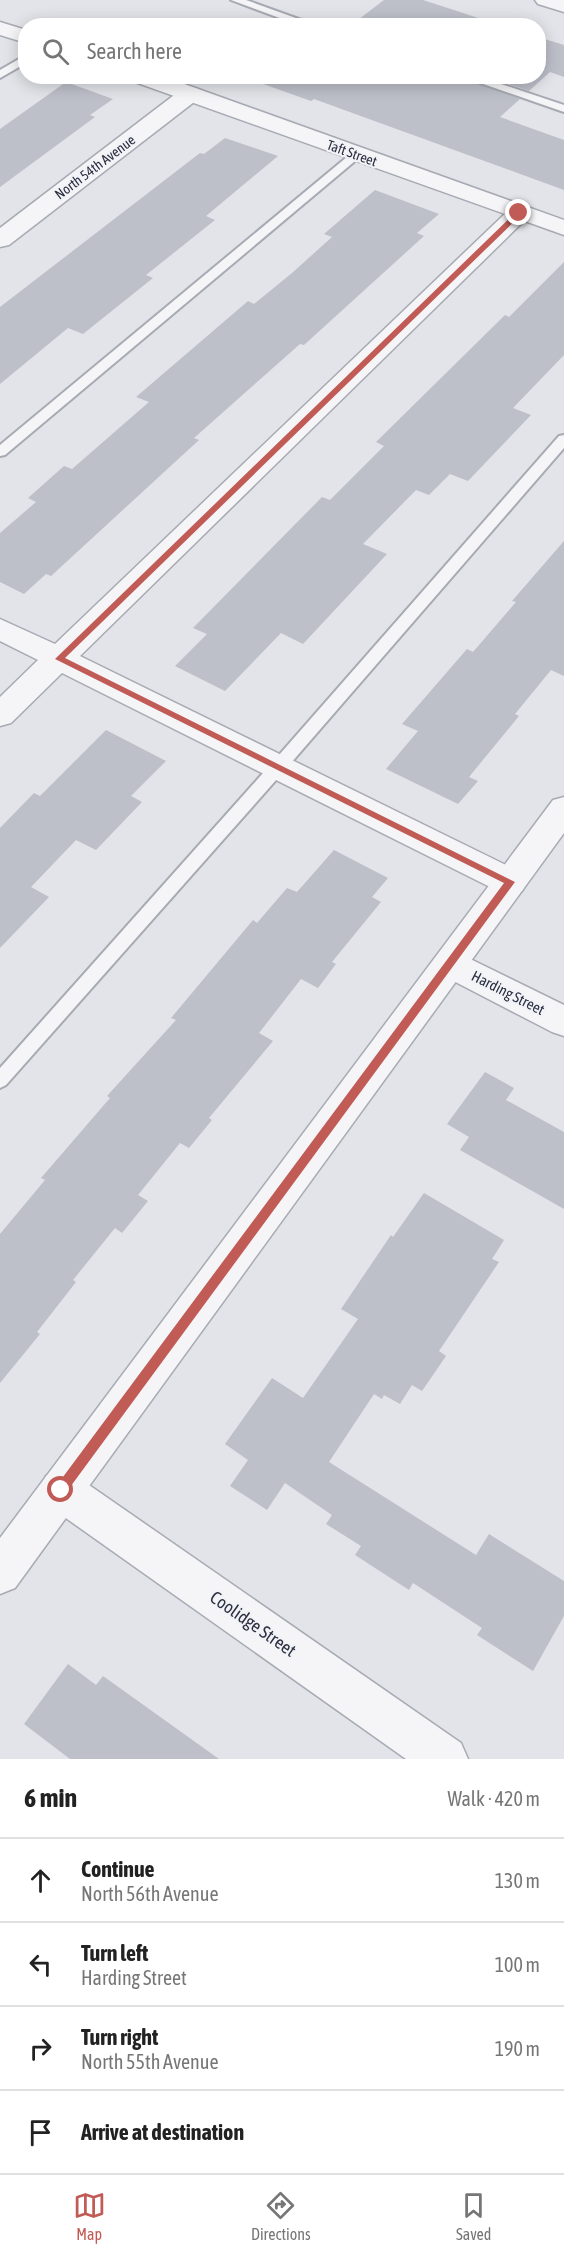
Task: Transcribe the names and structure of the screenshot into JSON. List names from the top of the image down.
{
  "streets": {
    "street": [
      "Taft Street",
      "North 54th Avenue",
      "Harding Street",
      "Coolidge Street"
    ]
  },
  "crossings": [
    ["Taft Street", "North 54th Avenue"]
  ],
  "page": {
    "search": "Search here",
    "heading": ["6 min", "Walk · 420 m"],
    "list": [
      ["Continue", "North 56th Avenue", "130 m"],
      ["Turn left", "Harding Street", "100 m"],
      ["Turn right", "North 55th Avenue", "190 m"],
      "Arrive at destination"
    ],
    "nav": ["Map", "Directions", "Saved"]
  }
}
